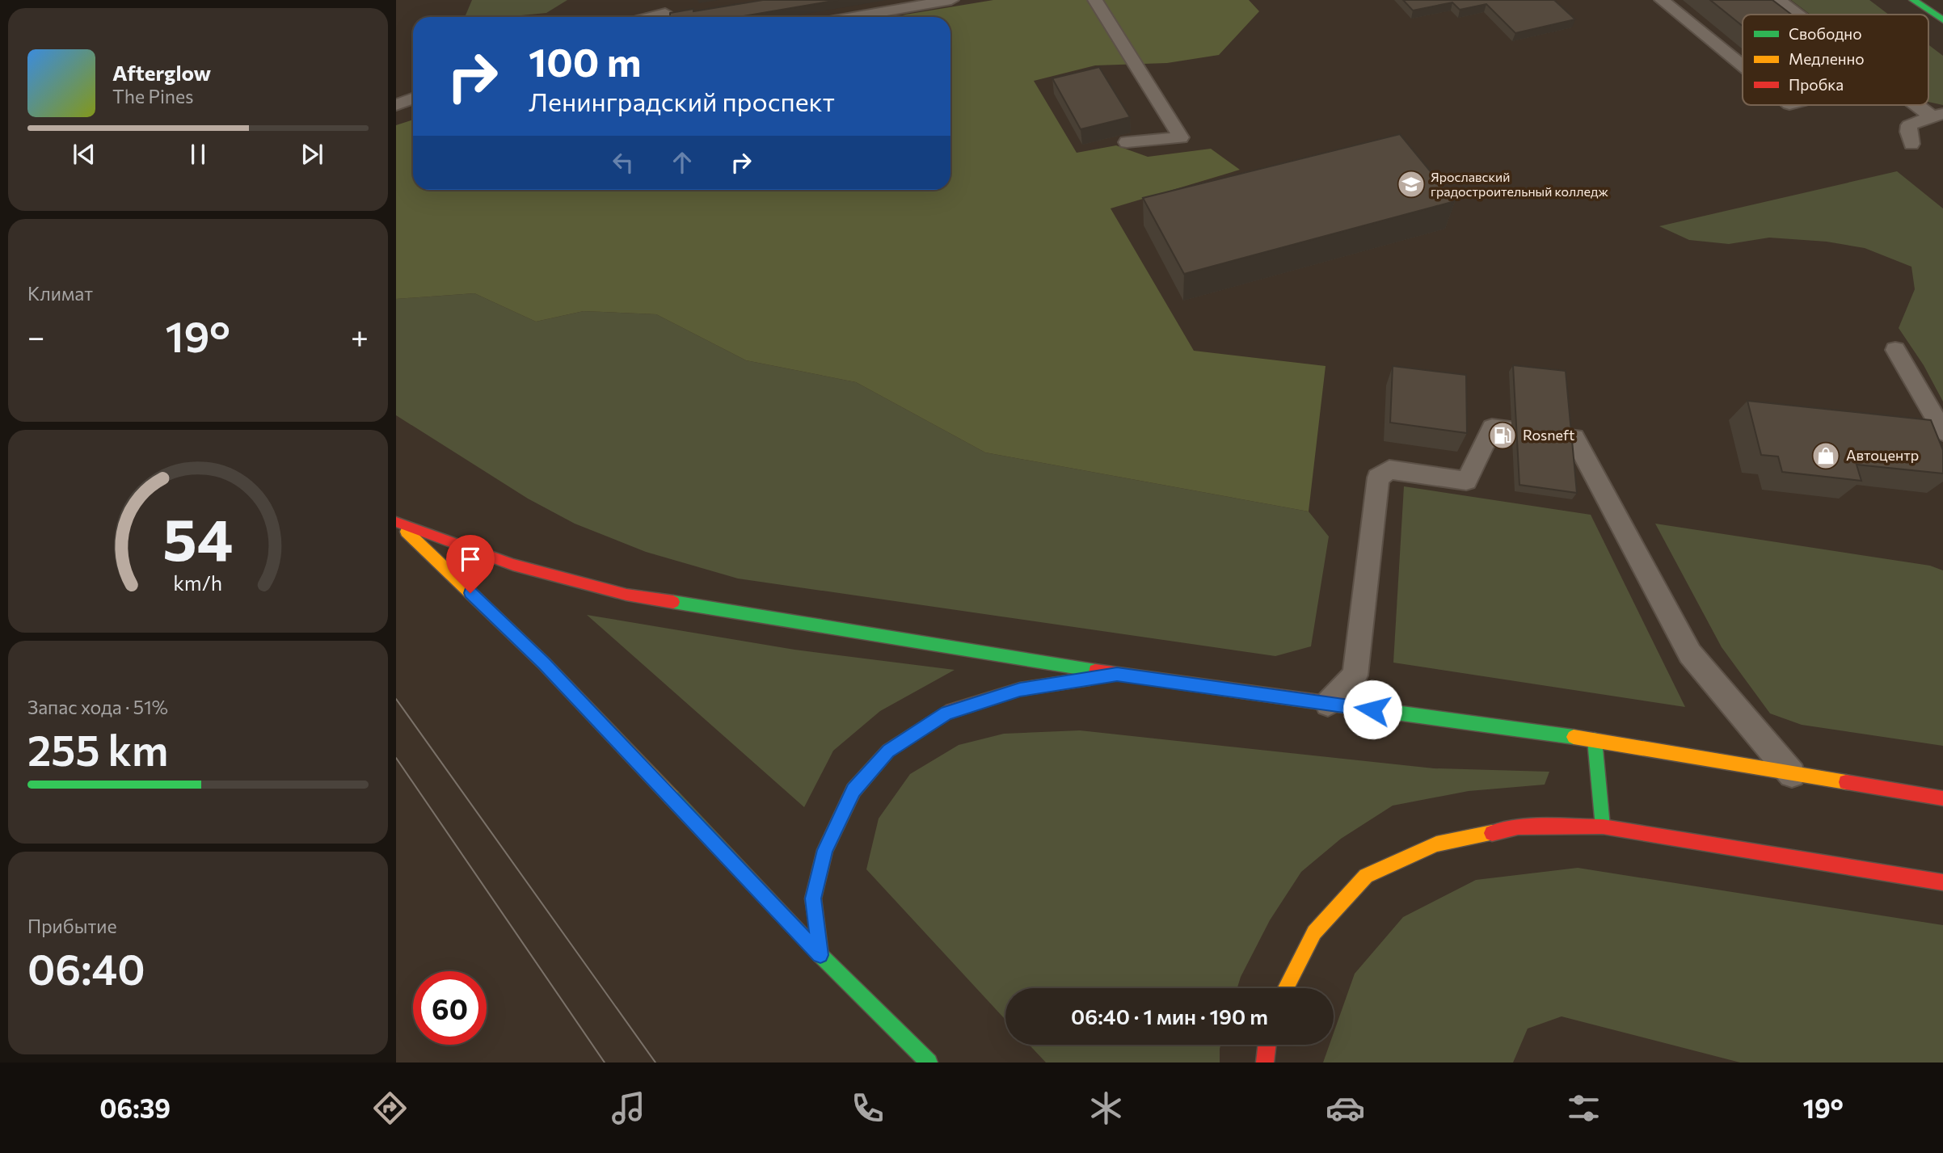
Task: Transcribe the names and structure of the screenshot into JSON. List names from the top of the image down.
{
  "places": {
    "school or university": ["Ярославский градостроительный колледж"],
    "fuel station": ["Rosneft"],
    "shop": ["Автоцентр"]
  },
  "legend": ["Свободно", "Медленно", "Пробка"],
  "page": {
    "turn": ["100 m", "Ленинградский проспект"],
    "song": ["Afterglow", "The Pines"],
    "tile": [
      "Климат",
      ["Запас хода · 51%", "255 km"],
      ["Прибытие", "06:40"]
    ],
    "heat": ["−", "19°", "+"],
    "limit": "60",
    "trip": "06:40 · 1 мин · 190 m",
    "tabs": ["06:39", "19°"],
    "gauge": ["54", "km/h"]
  }
}
